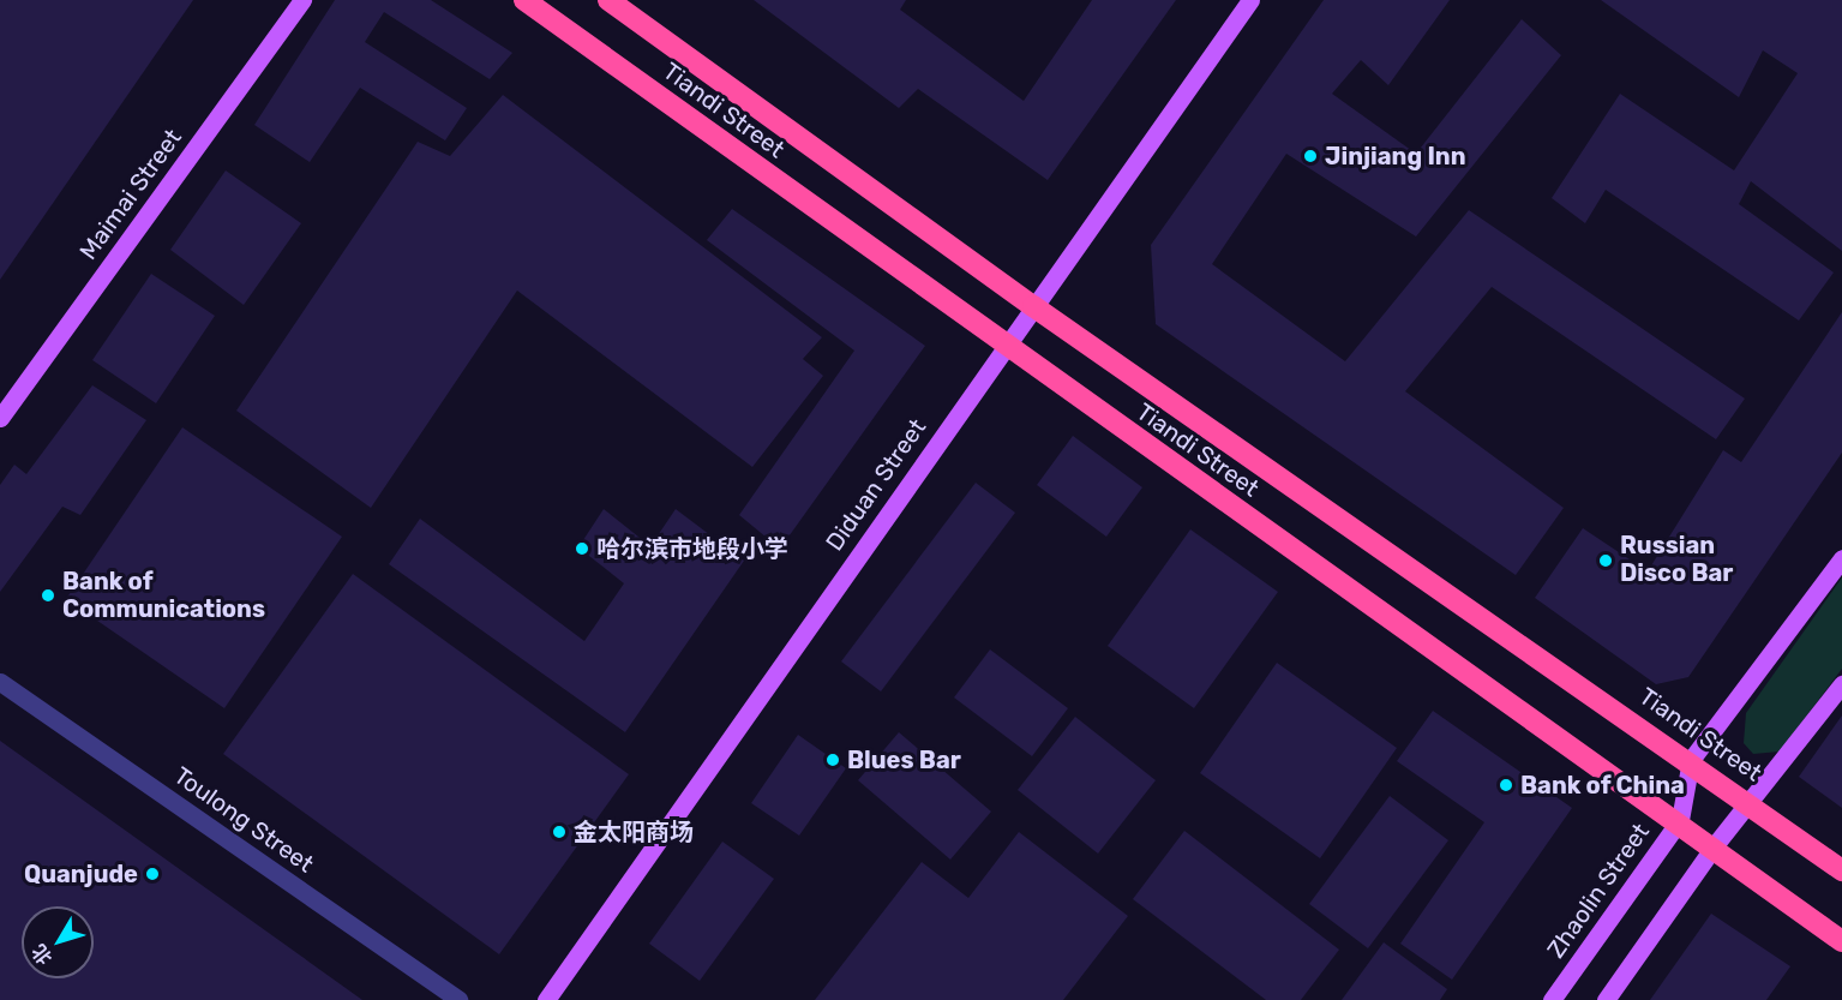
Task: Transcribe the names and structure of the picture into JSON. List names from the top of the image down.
{
  "streets": {
    "highway": ["Tiandi Street"],
    "main road": ["Maimai Street", "Diduan Street", "Zhaolin Street"],
    "street": ["Toulong Street"]
  },
  "crossings": [
    ["Tiandi Street", "Diduan Street"],
    ["Tiandi Street", "Zhaolin Street"]
  ],
  "places": [
    "Jinjiang Inn",
    "哈尔滨市地段小学",
    "Russian Disco Bar",
    "Bank of Communications",
    "Blues Bar",
    "Bank of China",
    "金太阳商场",
    "Quanjude"
  ],
  "north": "bottom left"
}
